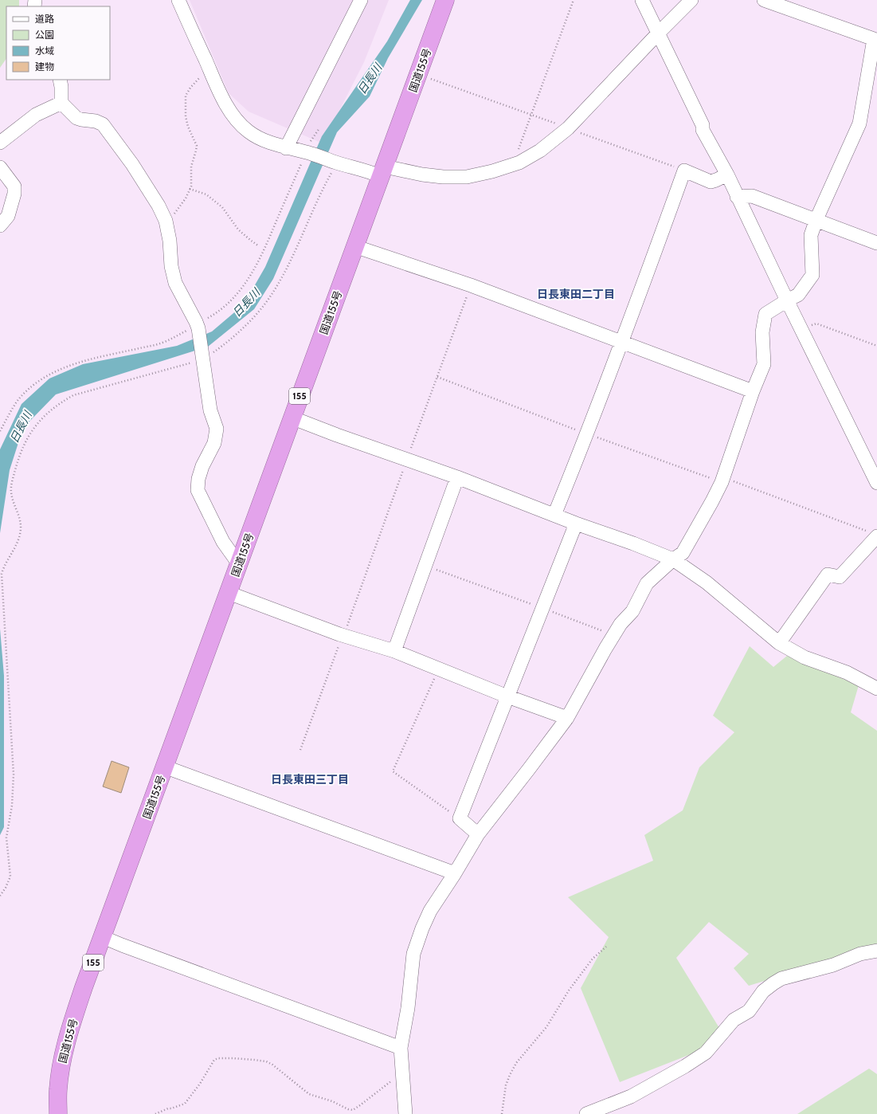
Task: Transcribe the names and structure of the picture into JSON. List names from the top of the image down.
{
  "streets": {
    "highway": ["国道155号", "155"]
  },
  "districts": ["日長東田二丁目", "日長東田三丁目"],
  "water": ["日長川"],
  "legend": [
    "道路",
    "公園",
    "水域",
    "建物"
  ]
}
